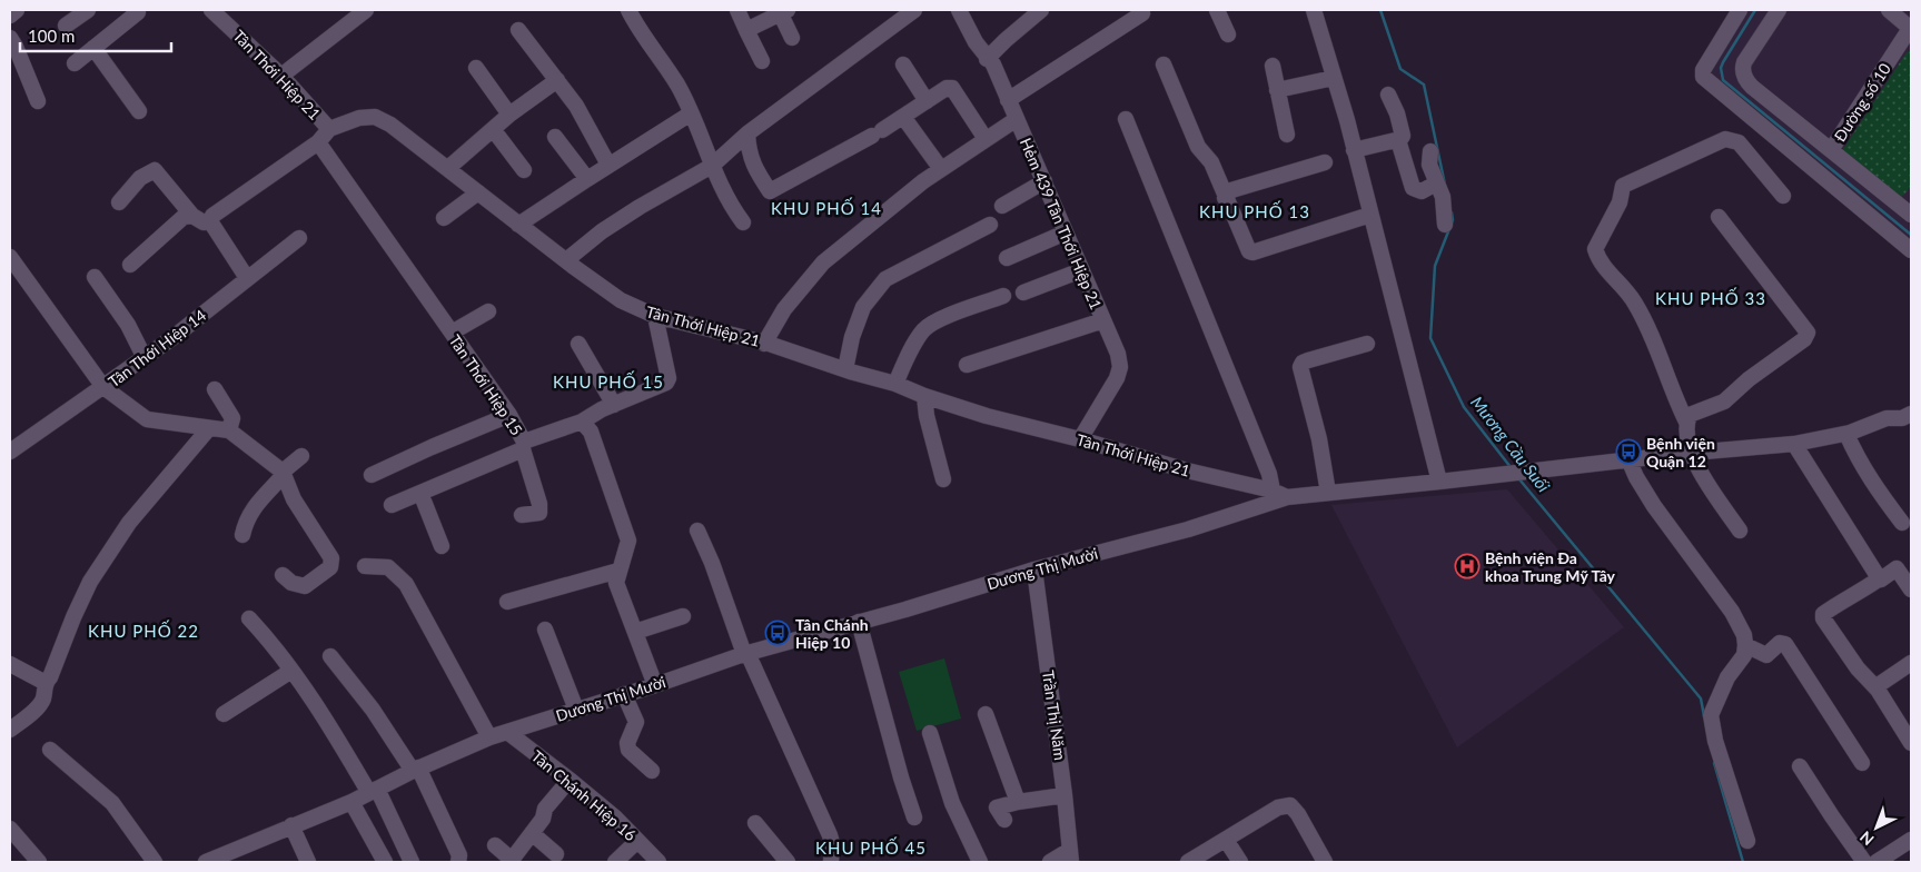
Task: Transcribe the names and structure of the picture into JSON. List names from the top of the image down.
{
  "streets": {
    "street": [
      "Tân Thới Hiệp 21",
      "Đường số 10",
      "Hẻm 439 Tân Thới Hiệp 21",
      "Tân Thới Hiệp 14",
      "Tân Thới Hiệp 15",
      "Dương Thị Mười",
      "Trần Thị Năm",
      "Tân Chánh Hiệp 16"
    ]
  },
  "crossings": [
    ["Tân Thới Hiệp 21", "Hẻm 439 Tân Thới Hiệp 21"],
    ["Tân Thới Hiệp 21", "Tân Thới Hiệp 15"],
    ["Tân Thới Hiệp 21", "Dương Thị Mười"],
    ["Dương Thị Mười", "Trần Thị Năm"],
    ["Dương Thị Mười", "Tân Chánh Hiệp 16"]
  ],
  "districts": [
    "KHU PHỐ 14",
    "KHU PHỐ 13",
    "KHU PHỐ 33",
    "KHU PHỐ 15",
    "KHU PHỐ 22",
    "KHU PHỐ 45"
  ],
  "water": ["Mương Cầu Suối"],
  "places": {
    "bus stop": ["Bệnh viện Quận 12", "Tân Chánh Hiệp 10"],
    "hospital": ["Bệnh viện Đa khoa Trung Mỹ Tây"]
  },
  "scale_bar": "100 m",
  "north": "bottom left"
}
